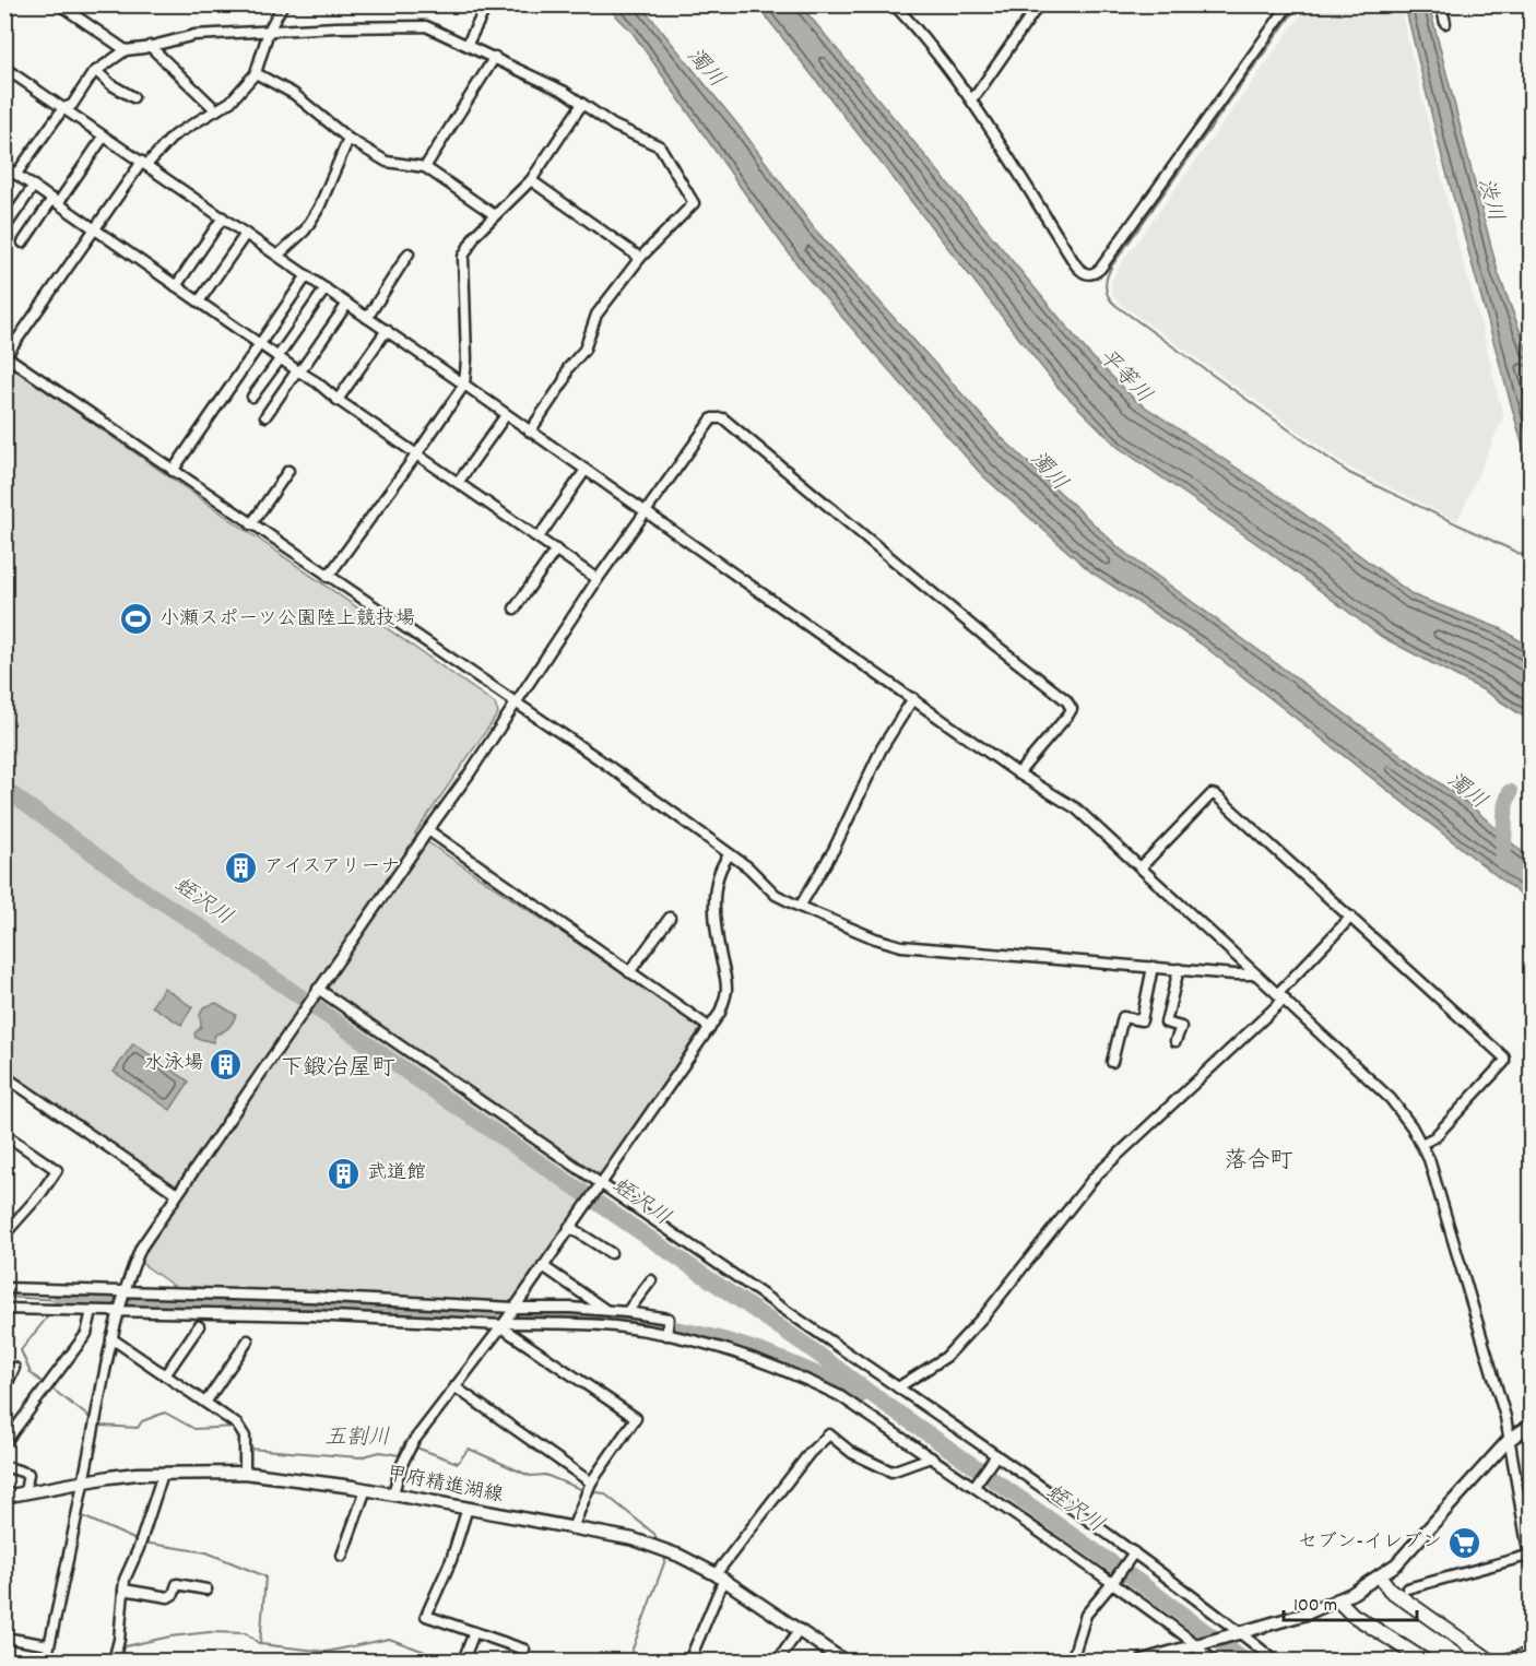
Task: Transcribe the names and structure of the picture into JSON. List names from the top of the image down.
{
  "streets": {
    "main road": ["甲府精進湖線"]
  },
  "districts": ["下鍛冶屋町", "落合町"],
  "water": [
    "濁川",
    "渋川",
    "平等川",
    "蛭沢川",
    "五割川"
  ],
  "places": {
    "sports": ["小瀬スポーツ公園陸上競技場"],
    "building": ["アイスアリーナ", "水泳場", "武道館"],
    "supermarket": ["セブン-イレブン"]
  },
  "scale_bar": "100 m"
}
